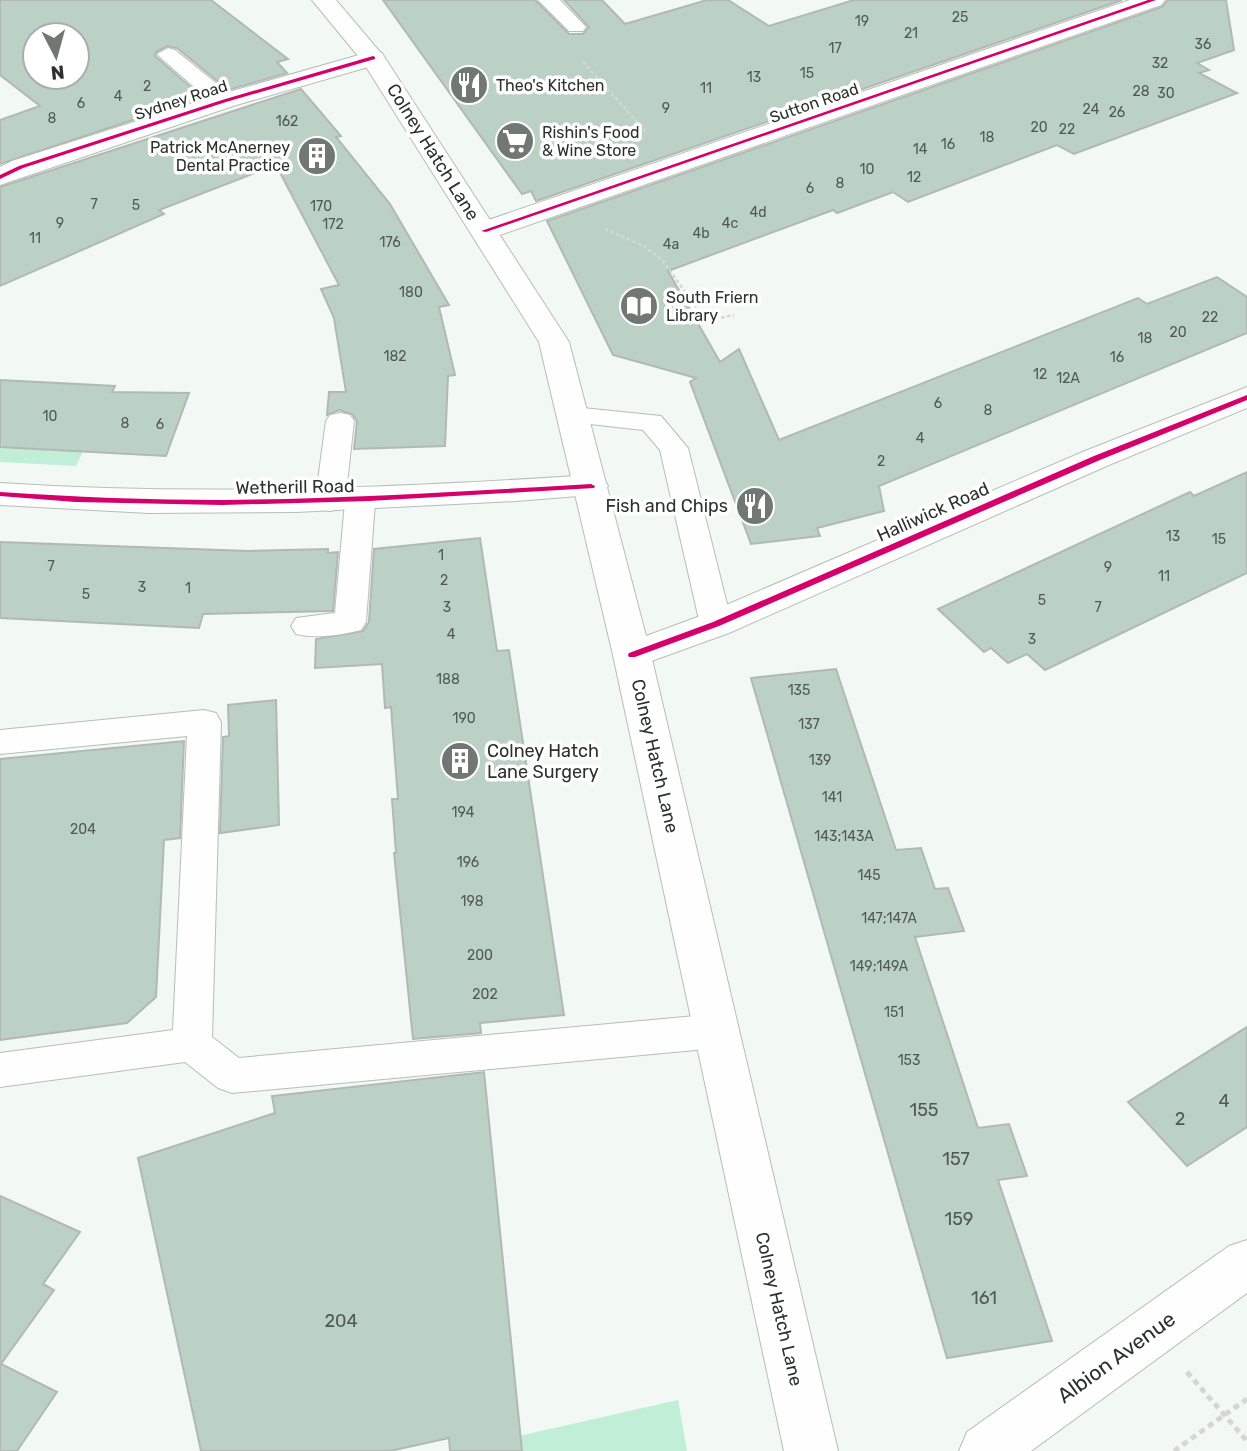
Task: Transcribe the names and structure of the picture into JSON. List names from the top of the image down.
{
  "streets": {
    "street": [
      "Sydney Road",
      "Sutton Road",
      "Colney Hatch Lane",
      "Wetherill Road",
      "Halliwick Road",
      "Albion Avenue"
    ]
  },
  "crossings": [
    ["Sydney Road", "Colney Hatch Lane"],
    ["Sutton Road", "Colney Hatch Lane"],
    ["Colney Hatch Lane", "Wetherill Road"],
    ["Colney Hatch Lane", "Halliwick Road"]
  ],
  "places": {
    "restaurant": ["Theo's Kitchen", "Fish and Chips"],
    "supermarket": ["Rishin's Food & Wine Store"],
    "building": ["Patrick McAnerney Dental Practice", "Colney Hatch Lane Surgery"],
    "library": ["South Friern Library"]
  },
  "house_numbers": [
    "25",
    "19",
    "21",
    "36",
    "17",
    "32",
    "15",
    "13",
    "2",
    "11",
    "28",
    "30",
    "4",
    "6",
    "9",
    "24",
    "26",
    "8",
    "162",
    "20",
    "22",
    "18",
    "16",
    "14",
    "10",
    "12",
    "8",
    "6",
    "7",
    "5",
    "170",
    "4d",
    "9",
    "4c",
    "172",
    "4b",
    "11",
    "176",
    "4a",
    "180",
    "22",
    "20",
    "18",
    "182",
    "16",
    "12",
    "12A",
    "6",
    "8",
    "10",
    "8",
    "6",
    "4",
    "2",
    "13",
    "15",
    "1",
    "7",
    "9",
    "11",
    "2",
    "3",
    "1",
    "5",
    "5",
    "3",
    "7",
    "4",
    "3",
    "188",
    "135",
    "190",
    "137",
    "139",
    "141",
    "194",
    "204",
    "143;143A",
    "196",
    "145",
    "198",
    "147;147A",
    "200",
    "149;149A",
    "202",
    "151",
    "153",
    "4",
    "155",
    "2",
    "157",
    "159",
    "161",
    "204"
  ],
  "north": "bottom"
}
